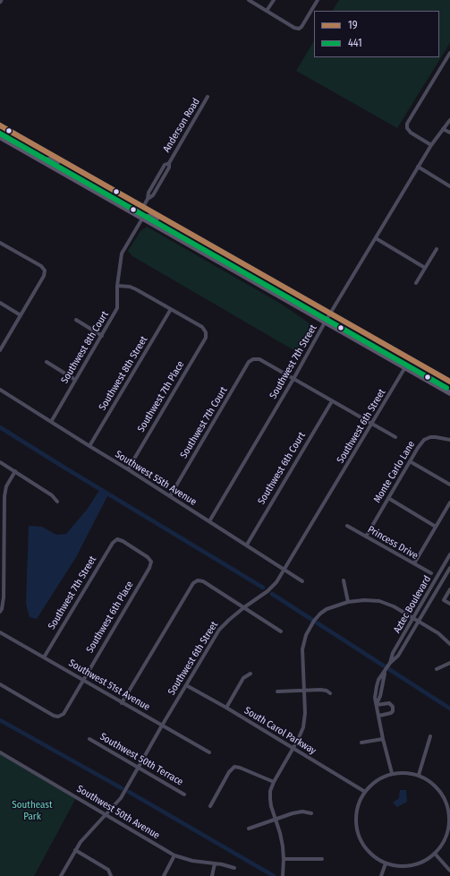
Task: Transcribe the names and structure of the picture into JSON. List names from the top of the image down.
{
  "streets": {
    "street": [
      "Anderson Road",
      "Southwest 8th Court",
      "Southwest 7th Street",
      "Southwest 8th Street",
      "Southwest 7th Place",
      "Southwest 7th Court",
      "Southwest 6th Street",
      "Southwest 6th Court",
      "Monte Carlo Lane",
      "Southwest 55th Avenue",
      "Princess Drive",
      "Aztec Boulevard",
      "Southwest 6th Place",
      "Southwest 51st Avenue",
      "South Carol Parkway",
      "Southwest 50th Terrace",
      "Southwest 50th Avenue"
    ]
  },
  "crossings": [
    ["Southwest 8th Court", "Southwest 55th Avenue"],
    ["Southwest 7th Street", "Southwest 7th Court"],
    ["Southwest 7th Street", "Southwest 55th Avenue"],
    ["Southwest 7th Street", "Southwest 6th Place"],
    ["Southwest 7th Street", "Southwest 51st Avenue"],
    ["Southwest 8th Street", "Southwest 7th Place"],
    ["Southwest 8th Street", "Southwest 55th Avenue"],
    ["Southwest 7th Place", "Southwest 55th Avenue"],
    ["Southwest 7th Court", "Southwest 55th Avenue"],
    ["Southwest 6th Street", "Southwest 55th Avenue"],
    ["Southwest 6th Street", "Southwest 51st Avenue"],
    ["Southwest 6th Street", "South Carol Parkway"],
    ["Southwest 6th Street", "Southwest 50th Terrace"],
    ["Southwest 6th Street", "Southwest 50th Avenue"],
    ["Southwest 6th Court", "Southwest 55th Avenue"],
    ["Monte Carlo Lane", "Princess Drive"],
    ["Aztec Boulevard", "South Carol Parkway"],
    ["Southwest 6th Place", "Southwest 51st Avenue"]
  ],
  "parks": ["Southeast Park"],
  "lines": ["transit line 19", "transit line 441"],
  "legend": ["19", "441"]
}
